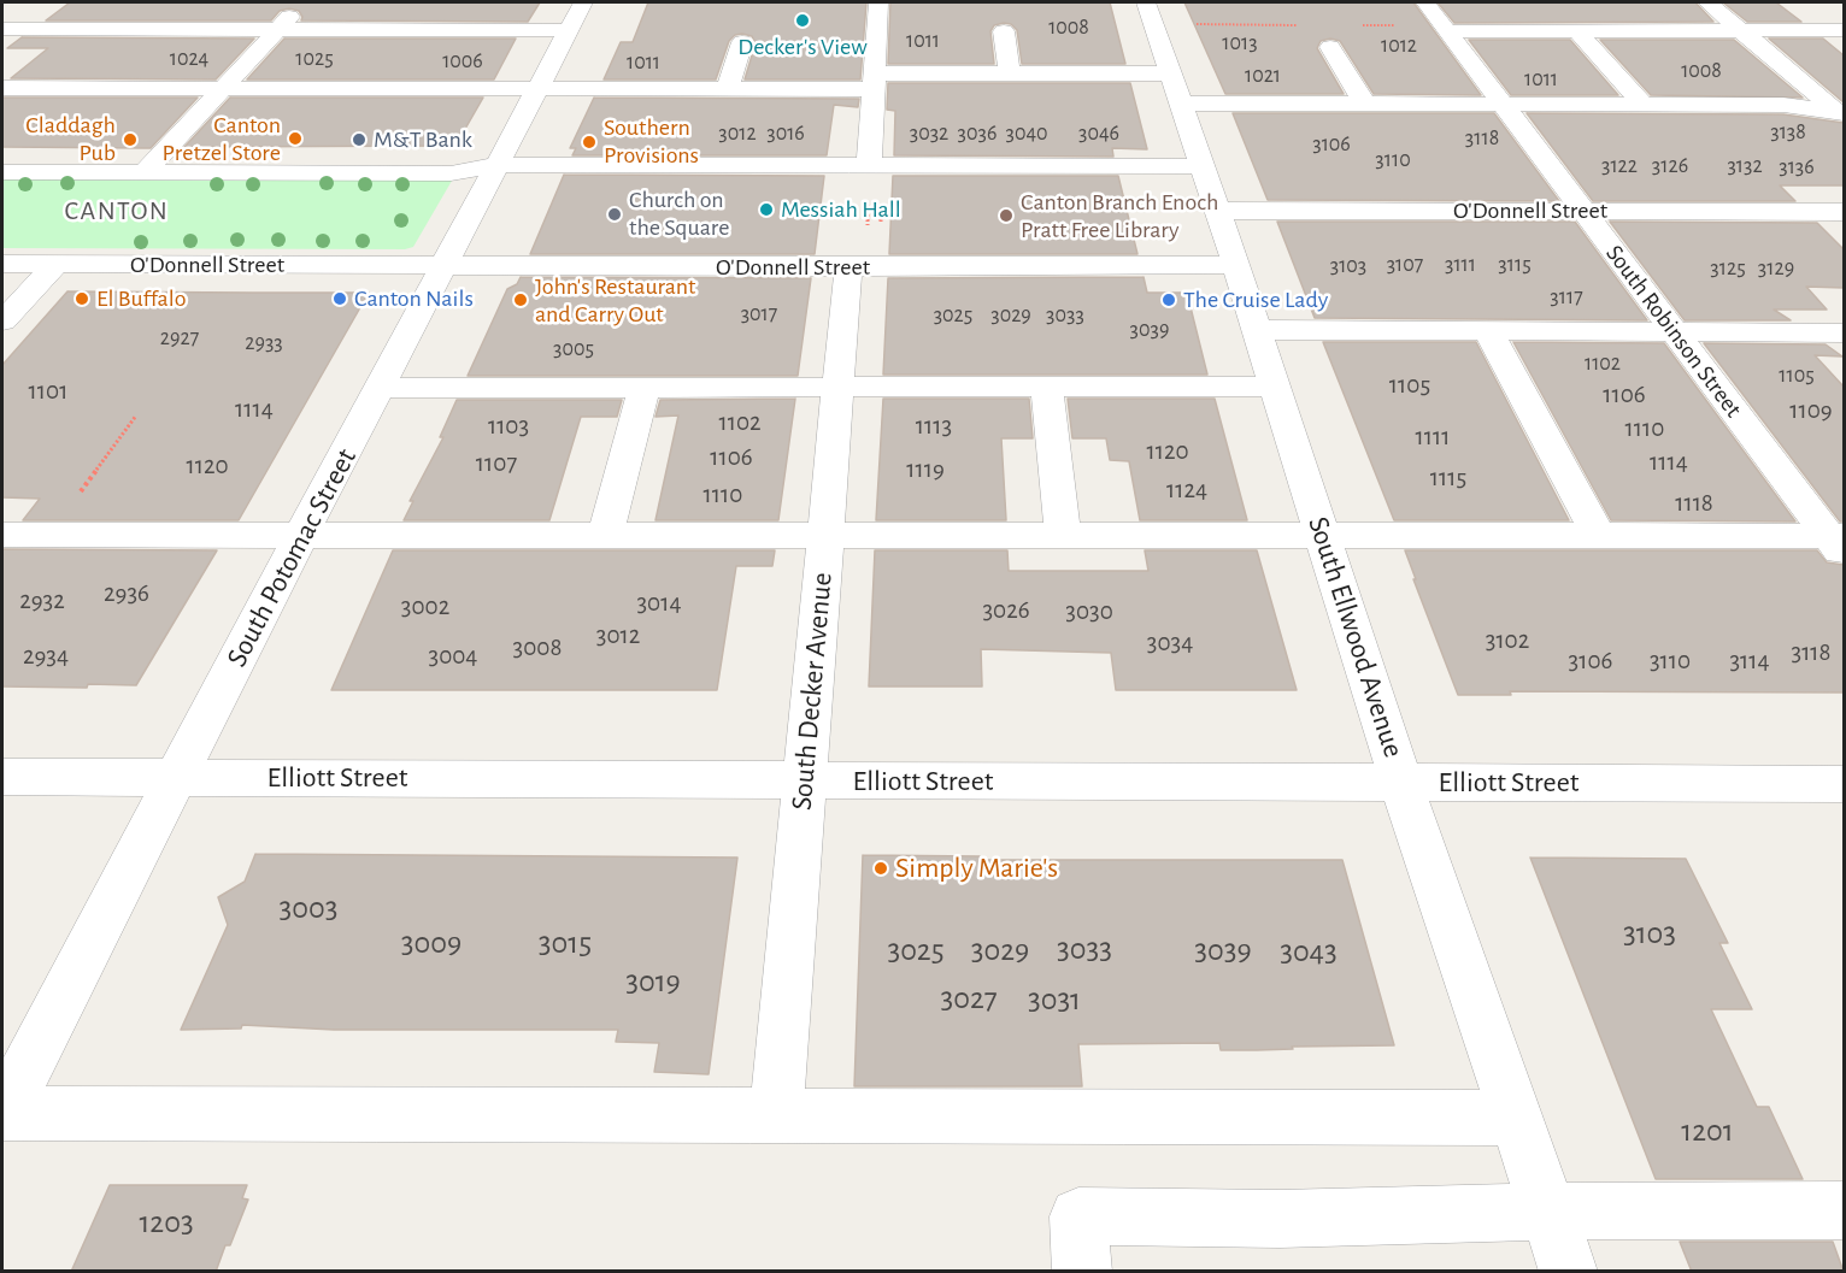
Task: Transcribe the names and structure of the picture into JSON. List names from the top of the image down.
{
  "streets": {
    "street": [
      "O'Donnell Street",
      "South Robinson Street",
      "South Potomac Street",
      "South Ellwood Avenue",
      "South Decker Avenue",
      "Elliott Street"
    ]
  },
  "crossings": [
    ["O'Donnell Street", "South Robinson Street"],
    ["O'Donnell Street", "South Potomac Street"],
    ["O'Donnell Street", "South Ellwood Avenue"],
    ["O'Donnell Street", "South Decker Avenue"],
    ["South Potomac Street", "Elliott Street"],
    ["South Ellwood Avenue", "Elliott Street"],
    ["South Decker Avenue", "Elliott Street"]
  ],
  "districts": ["CANTON"],
  "places": [
    "Decker's View",
    "Canton Pretzel Store",
    "Claddagh Pub",
    "M&T Bank",
    "Southern Provisions",
    "Messiah Hall",
    "Church on the Square",
    "Canton Branch Enoch Pratt Free Library",
    "El Buffalo",
    "Canton Nails",
    "John's Restaurant and Carry Out",
    "The Cruise Lady",
    "Simply Marie's"
  ],
  "house_numbers": [
    "1008",
    "1011",
    "1013",
    "1012",
    "1024",
    "1025",
    "1006",
    "1011",
    "1008",
    "1021",
    "1011",
    "3138",
    "3012",
    "3016",
    "3032",
    "3036",
    "3040",
    "3046",
    "3118",
    "3106",
    "3110",
    "3122",
    "3126",
    "3132",
    "3136",
    "3107",
    "3111",
    "3115",
    "3103",
    "3125",
    "3129",
    "3117",
    "3017",
    "3025",
    "3029",
    "3033",
    "3039",
    "2927",
    "2933",
    "3005",
    "1102",
    "1105",
    "1105",
    "1101",
    "1106",
    "1114",
    "1109",
    "1102",
    "1103",
    "1113",
    "1110",
    "1111",
    "1120",
    "1106",
    "1114",
    "1107",
    "1120",
    "1119",
    "1115",
    "1124",
    "1110",
    "1118",
    "2936",
    "2932",
    "3014",
    "3002",
    "3026",
    "3030",
    "3012",
    "3102",
    "3034",
    "3008",
    "3118",
    "2934",
    "3004",
    "3106",
    "3110",
    "3114",
    "3003",
    "3103",
    "3009",
    "3015",
    "3033",
    "3025",
    "3029",
    "3039",
    "3043",
    "3019",
    "3027",
    "3031",
    "1201",
    "1203"
  ]
}
